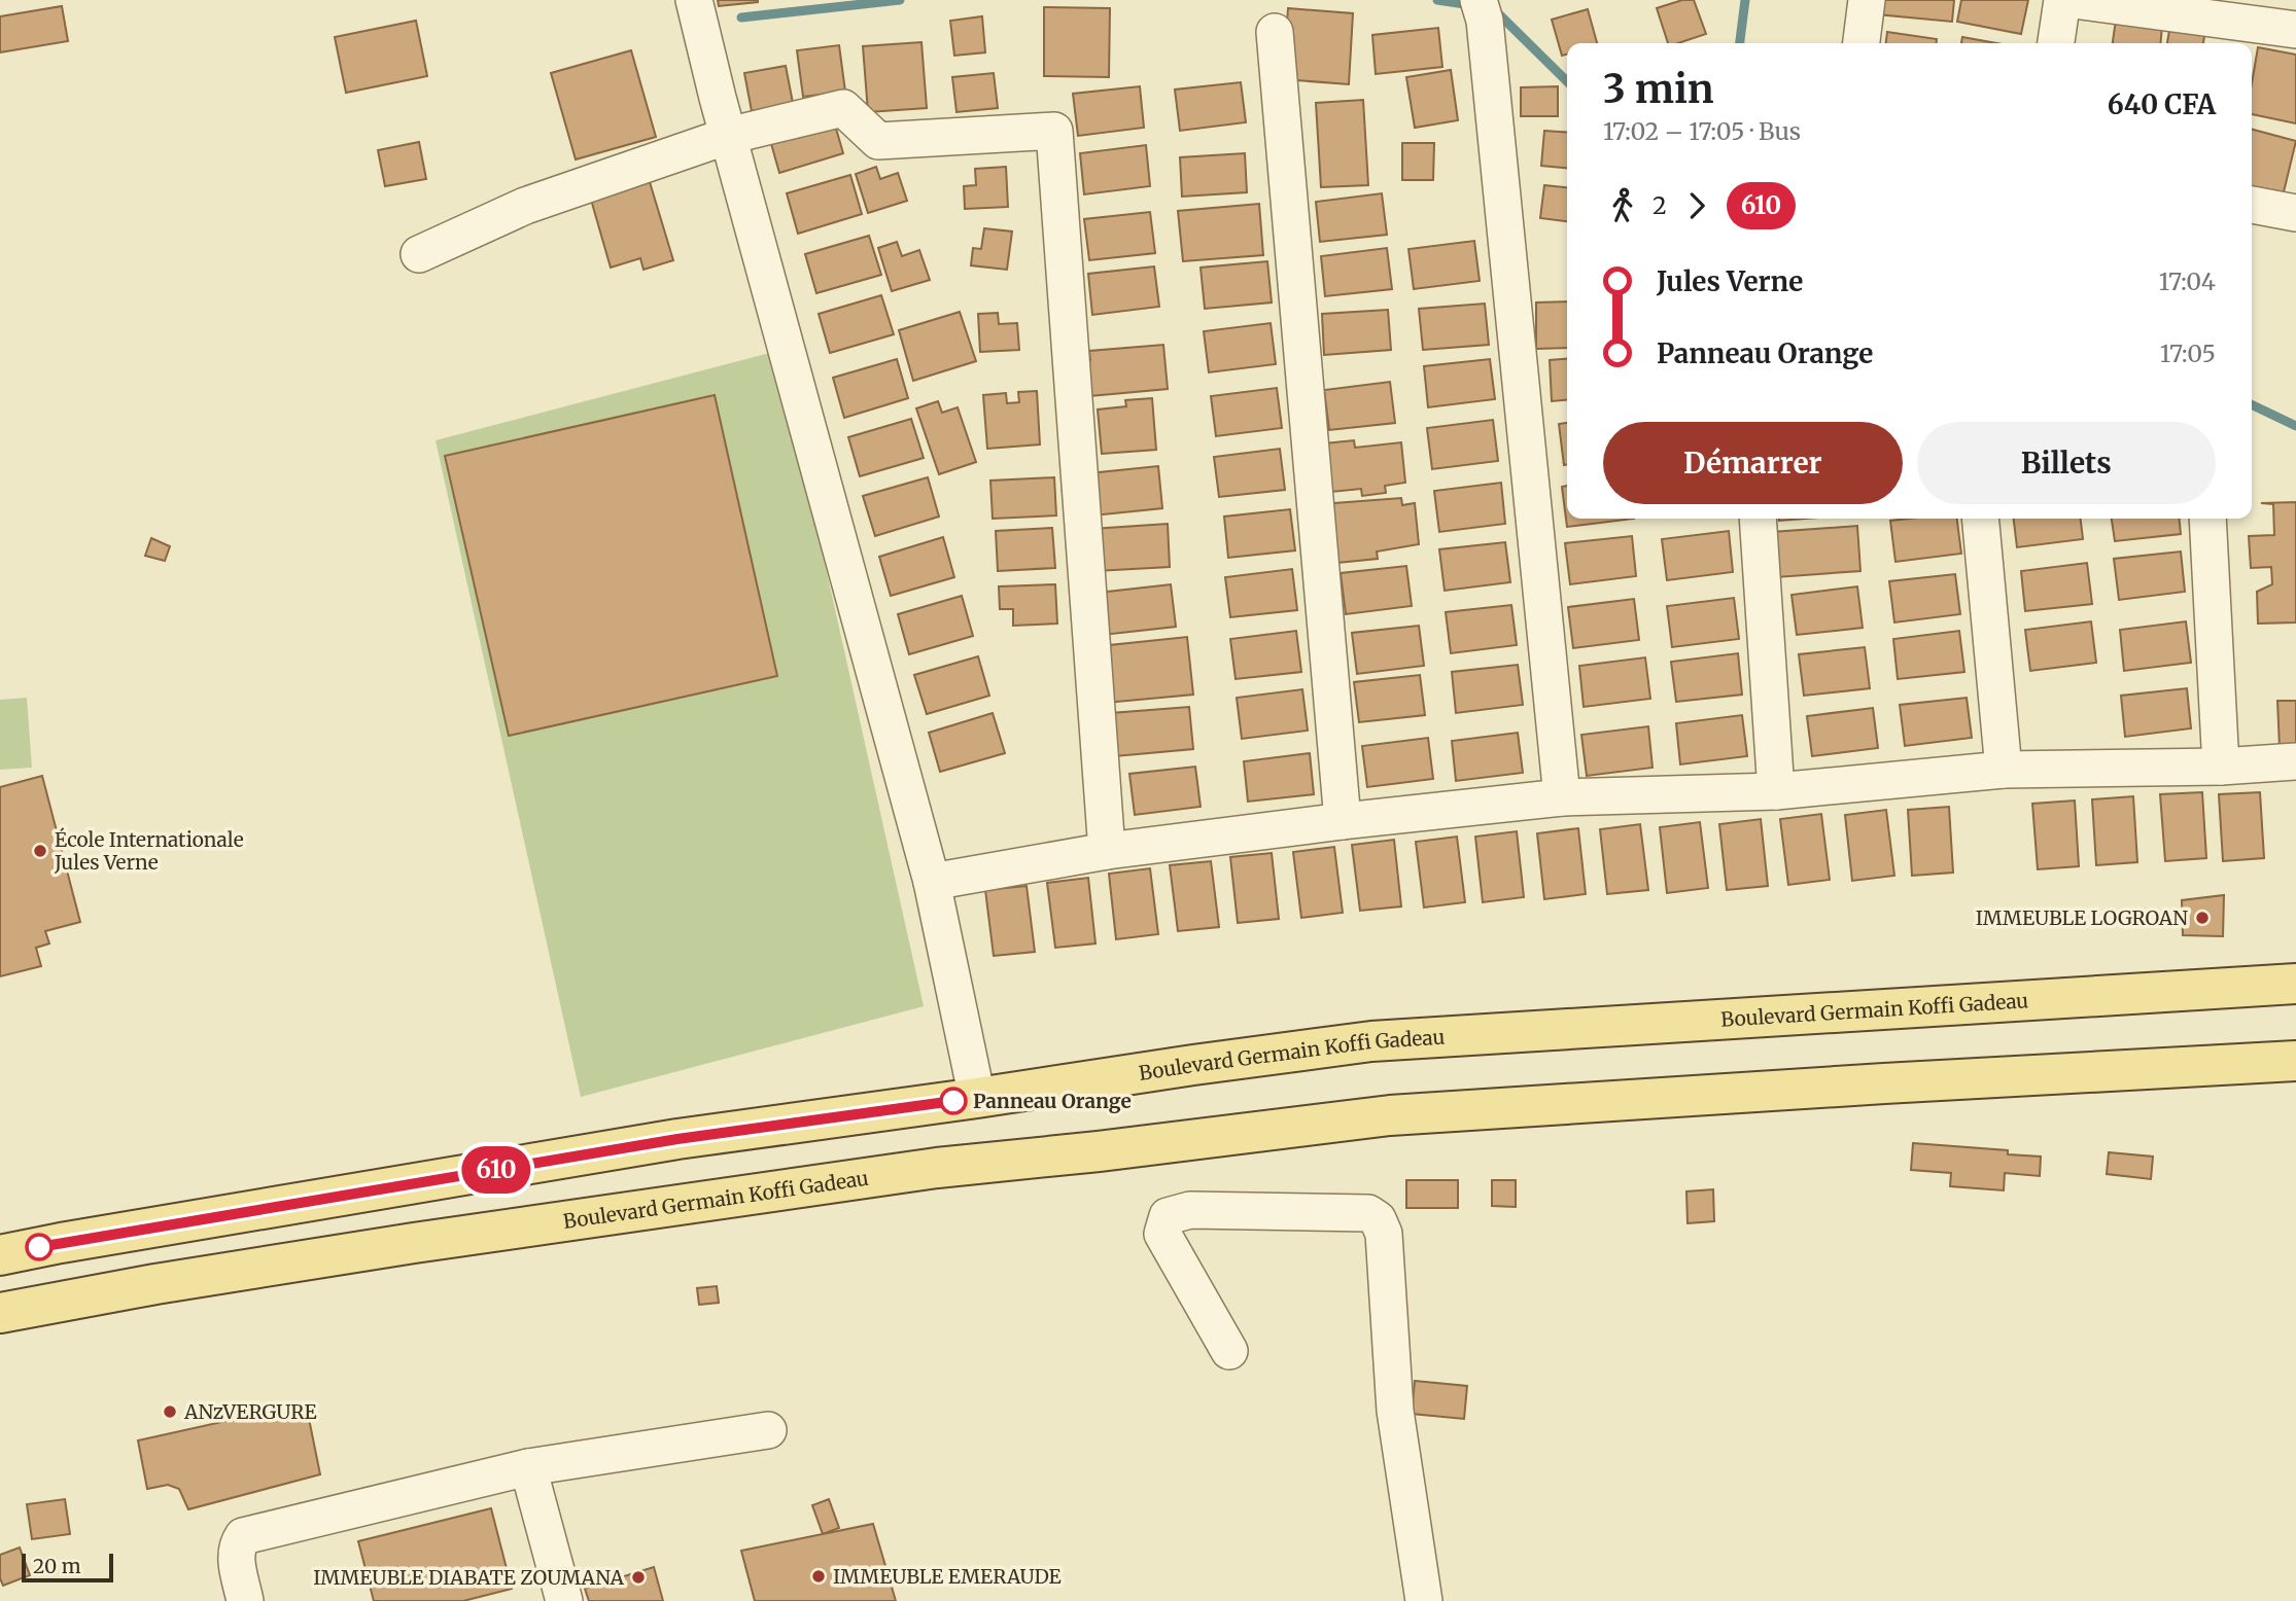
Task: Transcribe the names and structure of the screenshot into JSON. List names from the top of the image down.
{
  "streets": {
    "main road": ["Boulevard Germain Koffi Gadeau"]
  },
  "places": [
    "École Internationale Jules Verne",
    "IMMEUBLE LOGROAN",
    "Panneau Orange",
    "ANzVERGURE",
    "IMMEUBLE EMERAUDE",
    "IMMEUBLE DIABATE ZOUMANA"
  ],
  "lines": ["bus line 610"],
  "scale_bar": "20 m",
  "page": {
    "on_map": "610",
    "heading": ["3 min", "17:02 – 17:05 · Bus", "640 CFA"],
    "legs": ["2", "610"],
    "list": [
      {
        "name": "Jules Verne",
        "value": "17:04"
      },
      {
        "name": "Panneau Orange",
        "value": "17:05"
      }
    ],
    "buttons": ["Démarrer", "Billets"],
    "scale": "20 m"
  }
}
